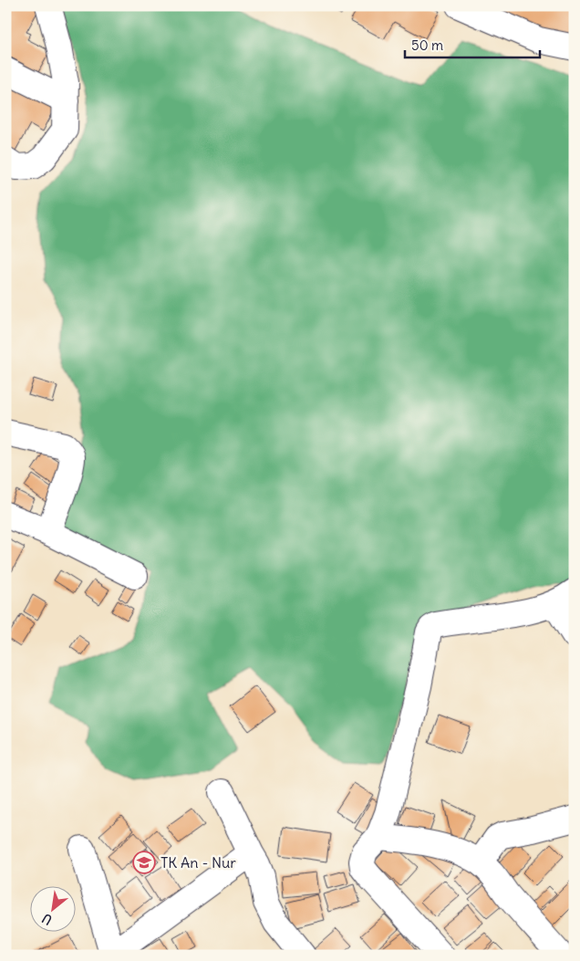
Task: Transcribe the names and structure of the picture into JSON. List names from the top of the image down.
{
  "places": {
    "school or university": ["TK An - Nur"]
  },
  "scale_bar": "50 m",
  "north": "bottom left"
}
